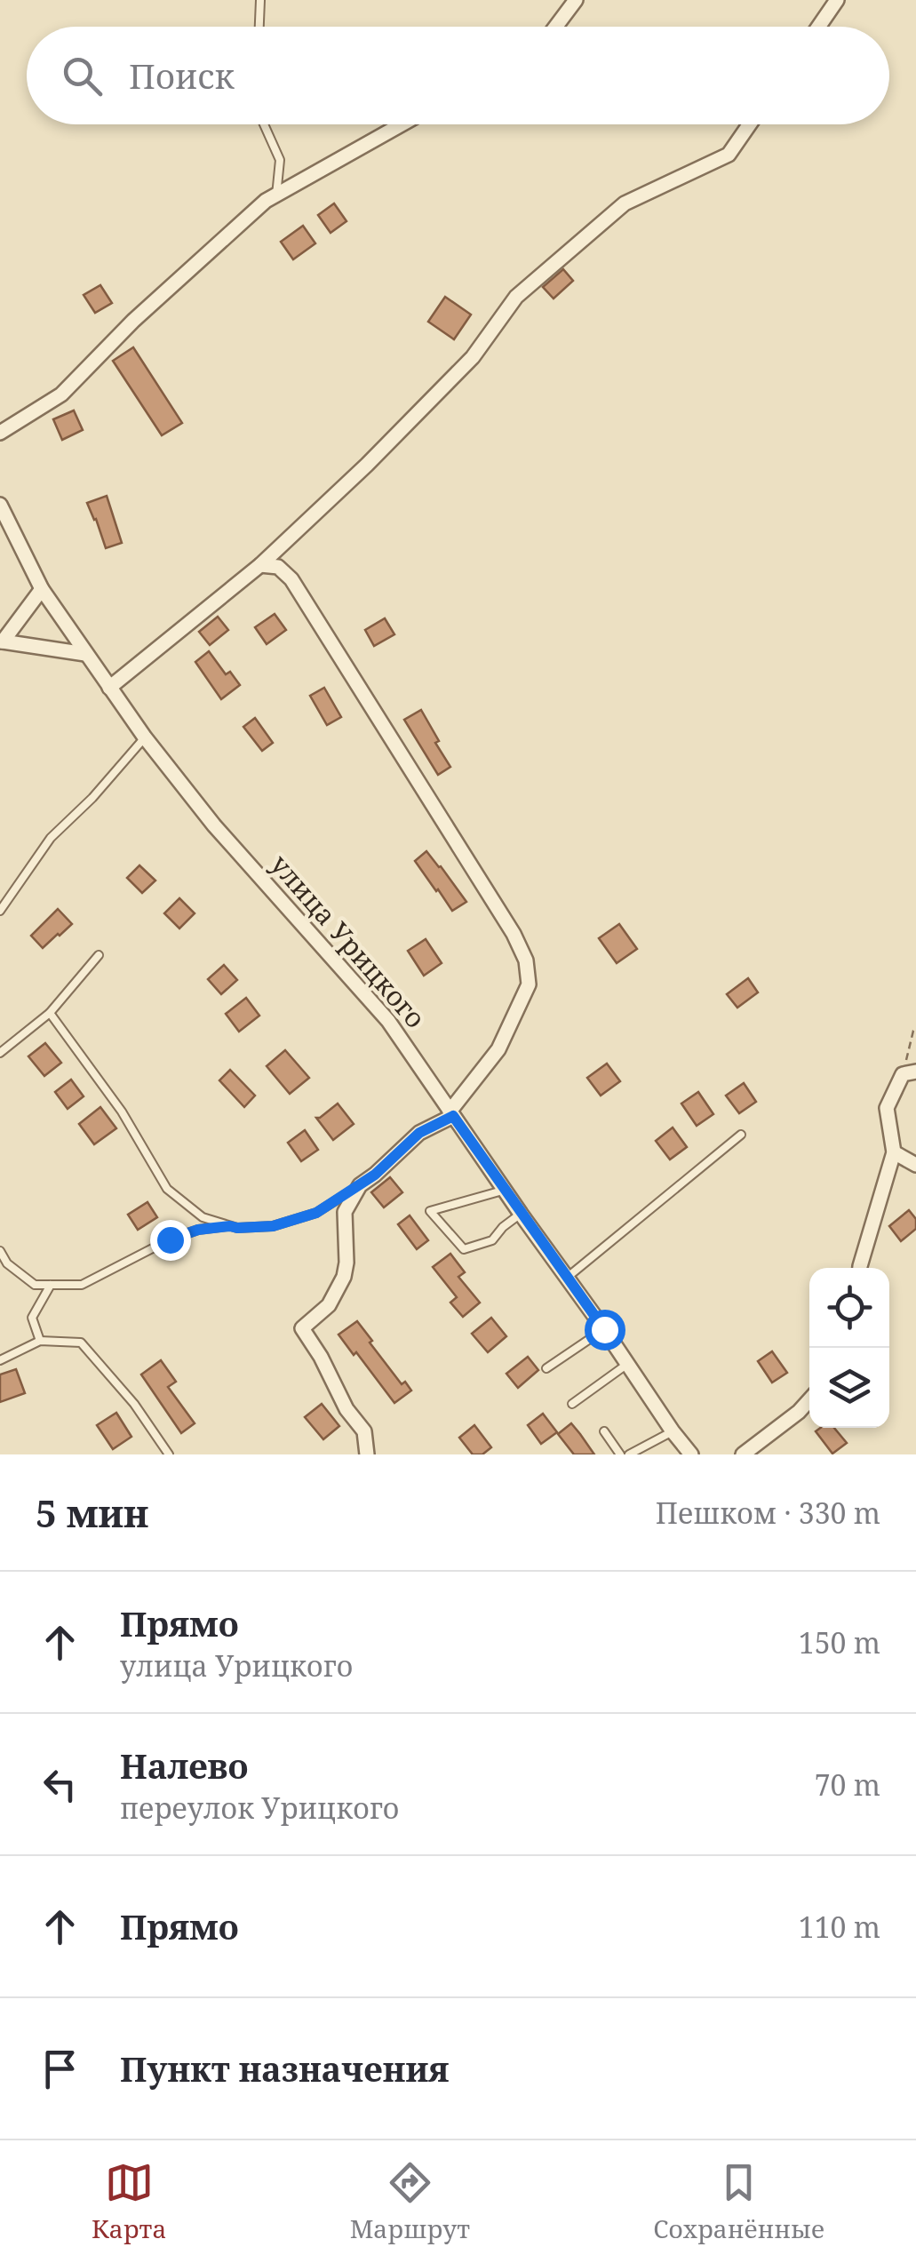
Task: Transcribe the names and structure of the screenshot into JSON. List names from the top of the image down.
{
  "streets": {
    "street": ["улица Урицкого"]
  },
  "page": {
    "search": "Поиск",
    "heading": ["5 мин", "Пешком · 330 m"],
    "list": [
      ["Прямо", "улица Урицкого", "150 m"],
      ["Налево", "переулок Урицкого", "70 m"],
      ["Прямо", "110 m"],
      "Пункт назначения"
    ],
    "nav": ["Карта", "Маршрут", "Сохранённые"]
  }
}
